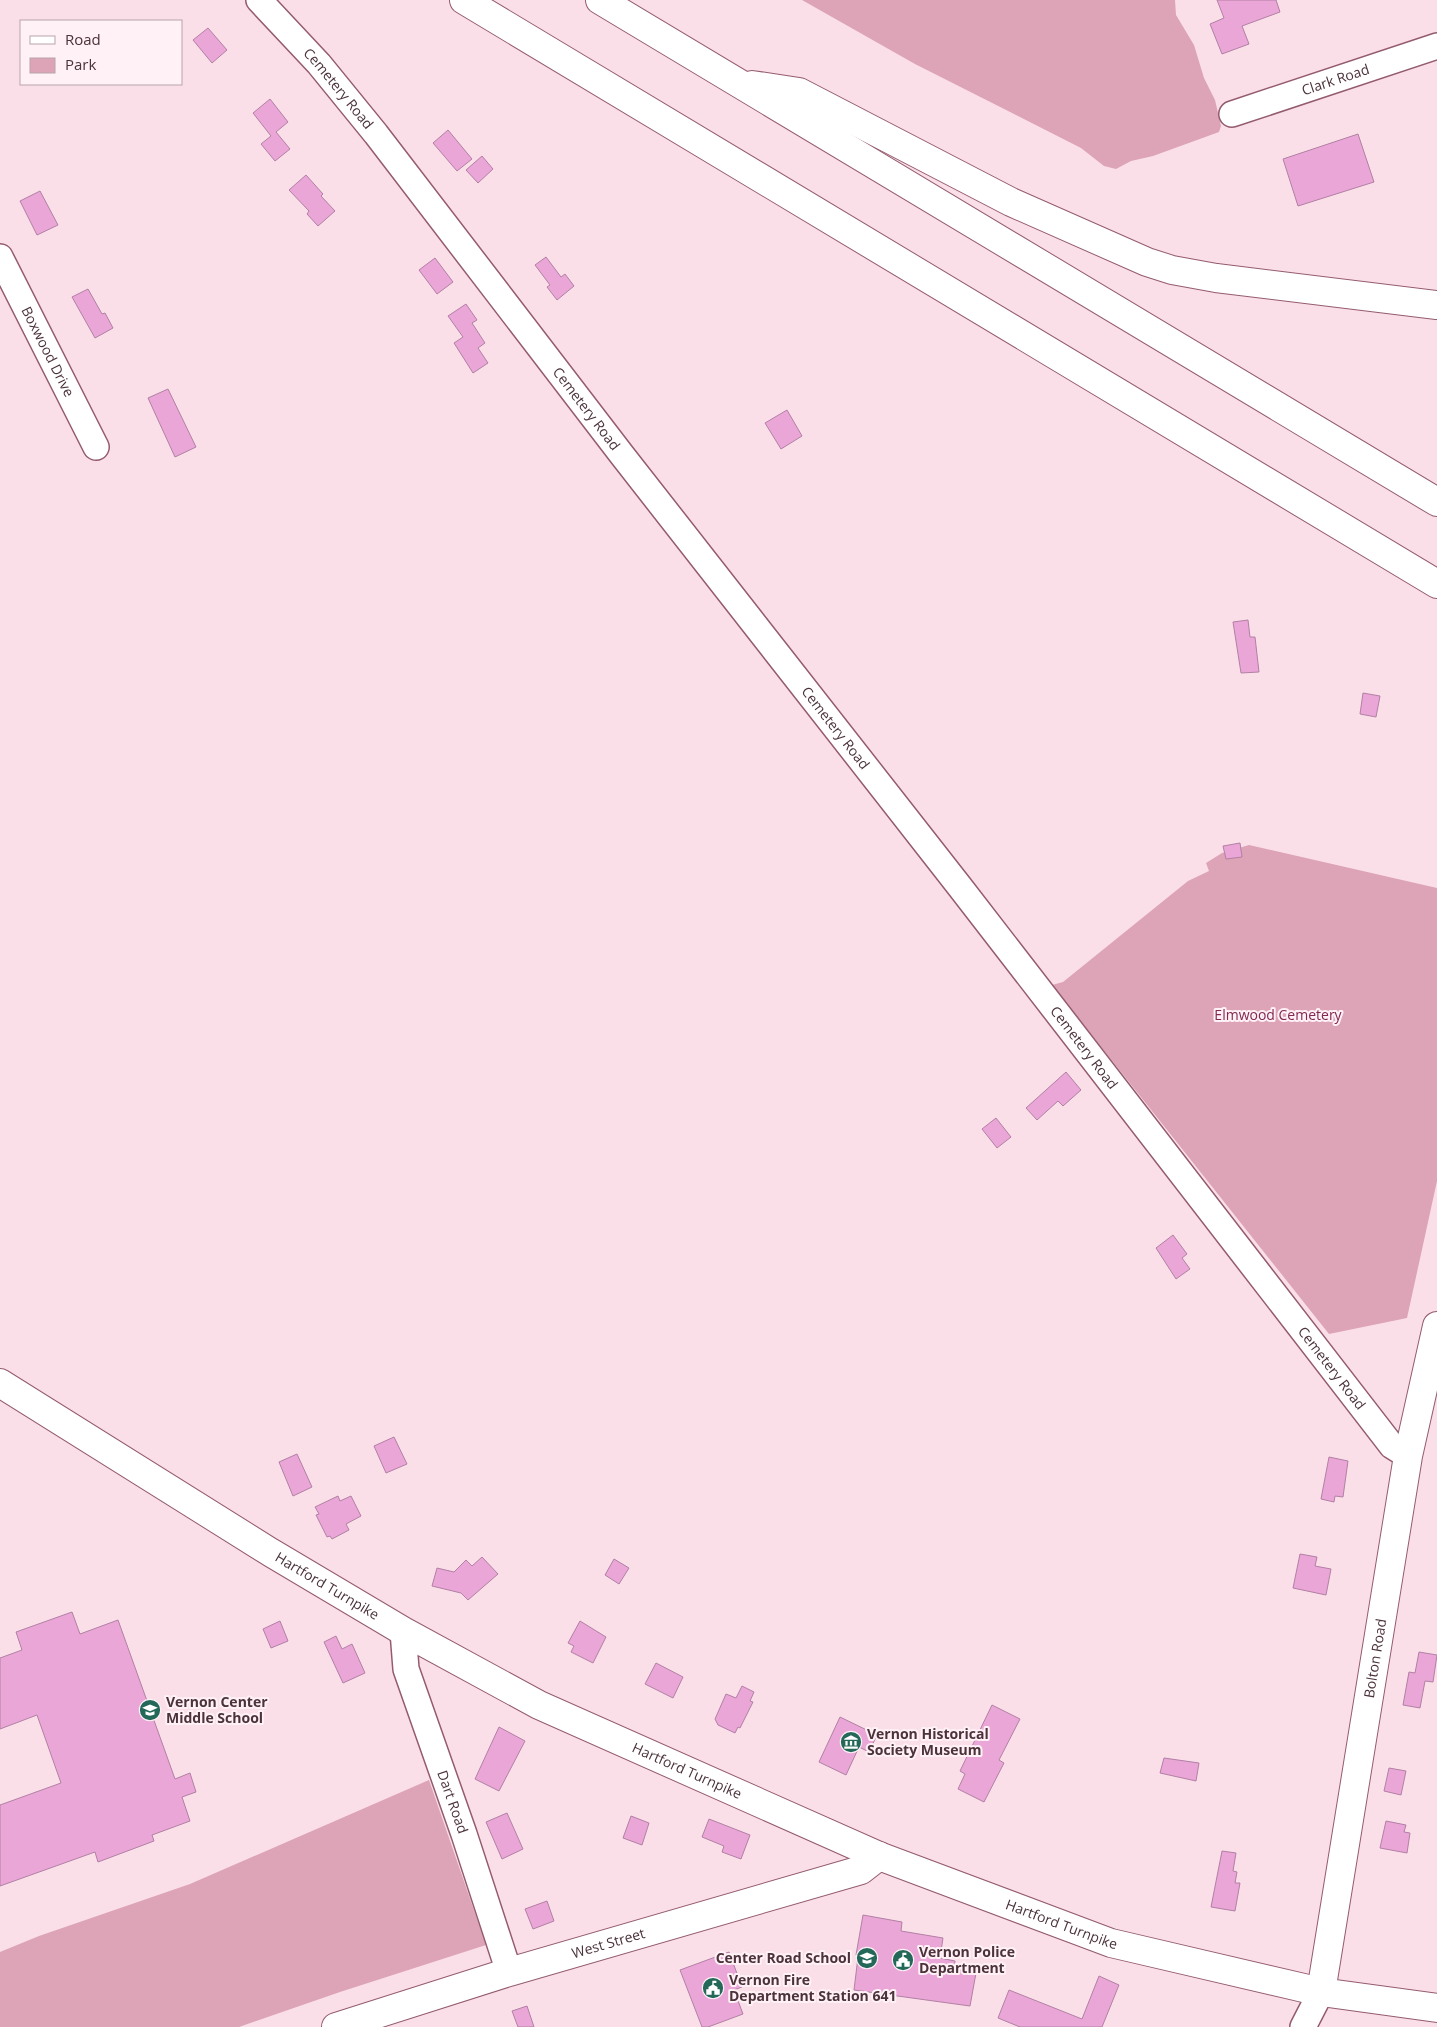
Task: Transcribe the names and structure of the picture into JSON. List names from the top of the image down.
{
  "streets": {
    "main road": ["Hartford Turnpike", "Bolton Road", "West Street"],
    "street": [
      "Clark Road",
      "Cemetery Road",
      "Boxwood Drive",
      "Dart Road"
    ]
  },
  "crossings": [
    ["Cemetery Road", "Bolton Road"],
    ["Hartford Turnpike", "Bolton Road"],
    ["Hartford Turnpike", "Dart Road"],
    ["Hartford Turnpike", "West Street"],
    ["Dart Road", "West Street"]
  ],
  "parks": ["Elmwood Cemetery"],
  "places": {
    "school or university": ["Vernon Center Middle School", "Center Road School"],
    "museum": ["Vernon Historical Society Museum"],
    "public building": ["Vernon Police Department", "Vernon Fire Department Station 641"]
  },
  "legend": ["Road", "Park"]
}
